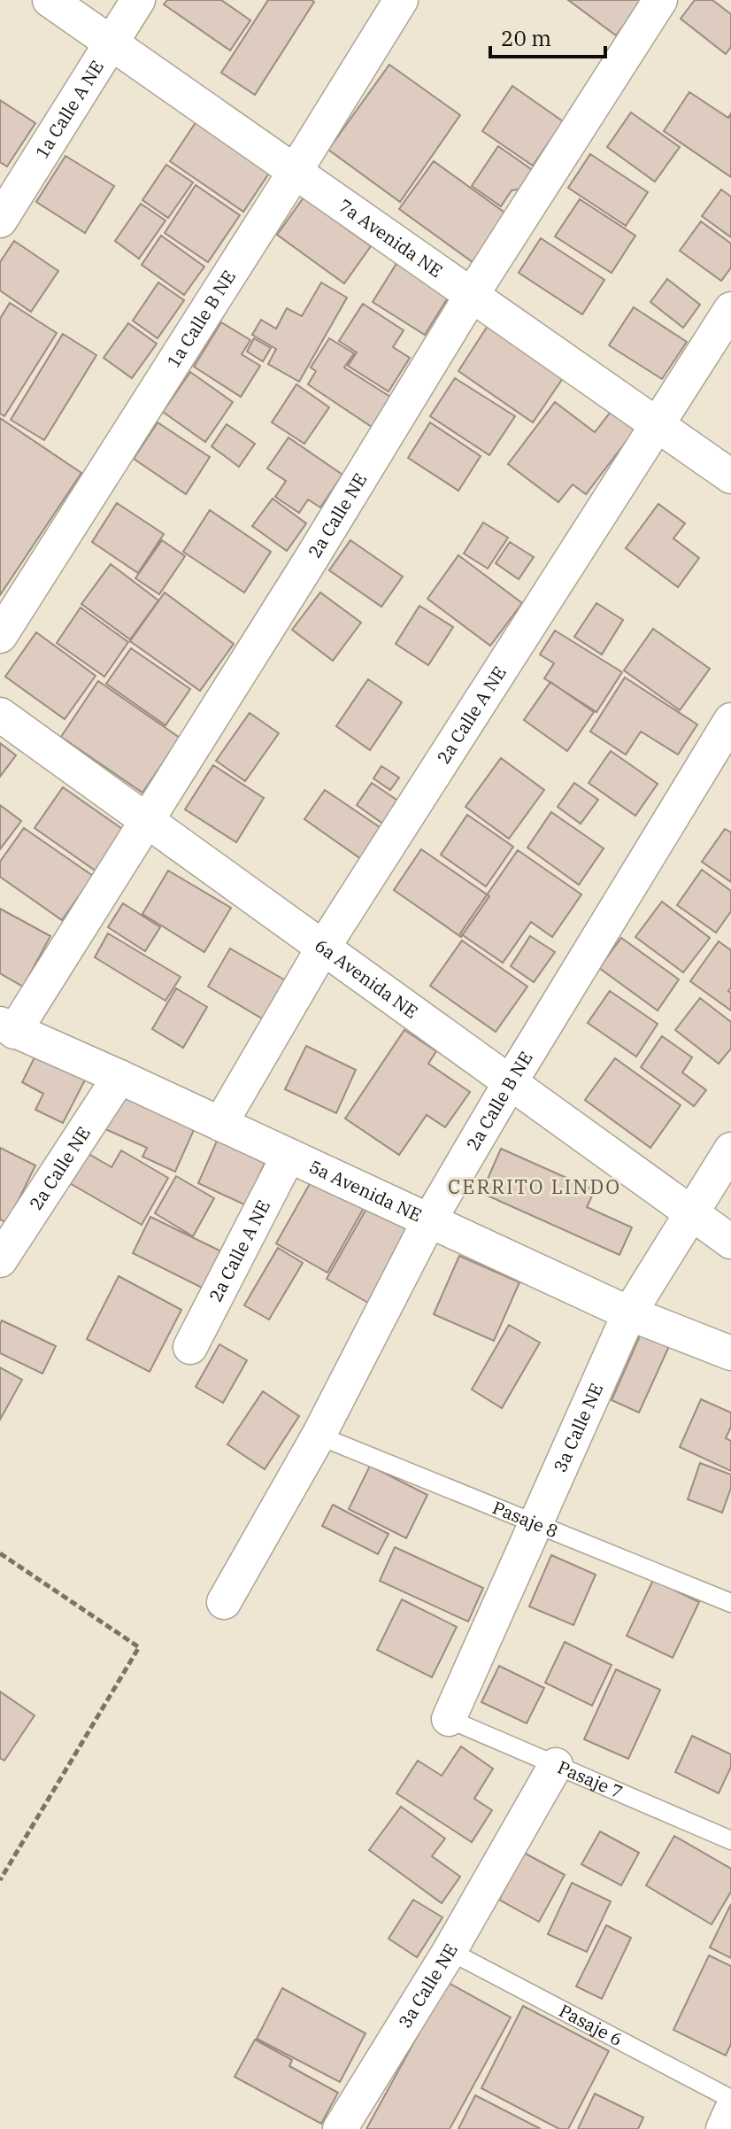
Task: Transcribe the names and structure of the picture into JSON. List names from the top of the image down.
{
  "streets": {
    "street": [
      "1a Calle A NE",
      "7a Avenida NE",
      "1a Calle B NE",
      "2a Calle NE",
      "2a Calle A NE",
      "6a Avenida NE",
      "2a Calle B NE",
      "5a Avenida NE",
      "3a Calle NE"
    ],
    "lane": ["Pasaje 8", "Pasaje 7", "Pasaje 6"]
  },
  "crossings": [
    ["1a Calle A NE", "7a Avenida NE"],
    ["7a Avenida NE", "1a Calle B NE"],
    ["7a Avenida NE", "2a Calle NE"],
    ["7a Avenida NE", "2a Calle A NE"],
    ["2a Calle NE", "6a Avenida NE"],
    ["2a Calle NE", "5a Avenida NE"],
    ["2a Calle A NE", "6a Avenida NE"],
    ["2a Calle A NE", "5a Avenida NE"],
    ["6a Avenida NE", "2a Calle B NE"],
    ["6a Avenida NE", "3a Calle NE"],
    ["2a Calle B NE", "5a Avenida NE"],
    ["2a Calle B NE", "Pasaje 8"],
    ["5a Avenida NE", "3a Calle NE"],
    ["3a Calle NE", "Pasaje 8"],
    ["3a Calle NE", "Pasaje 7"],
    ["3a Calle NE", "Pasaje 6"]
  ],
  "districts": ["CERRITO LINDO"],
  "scale_bar": "20 m"
}
